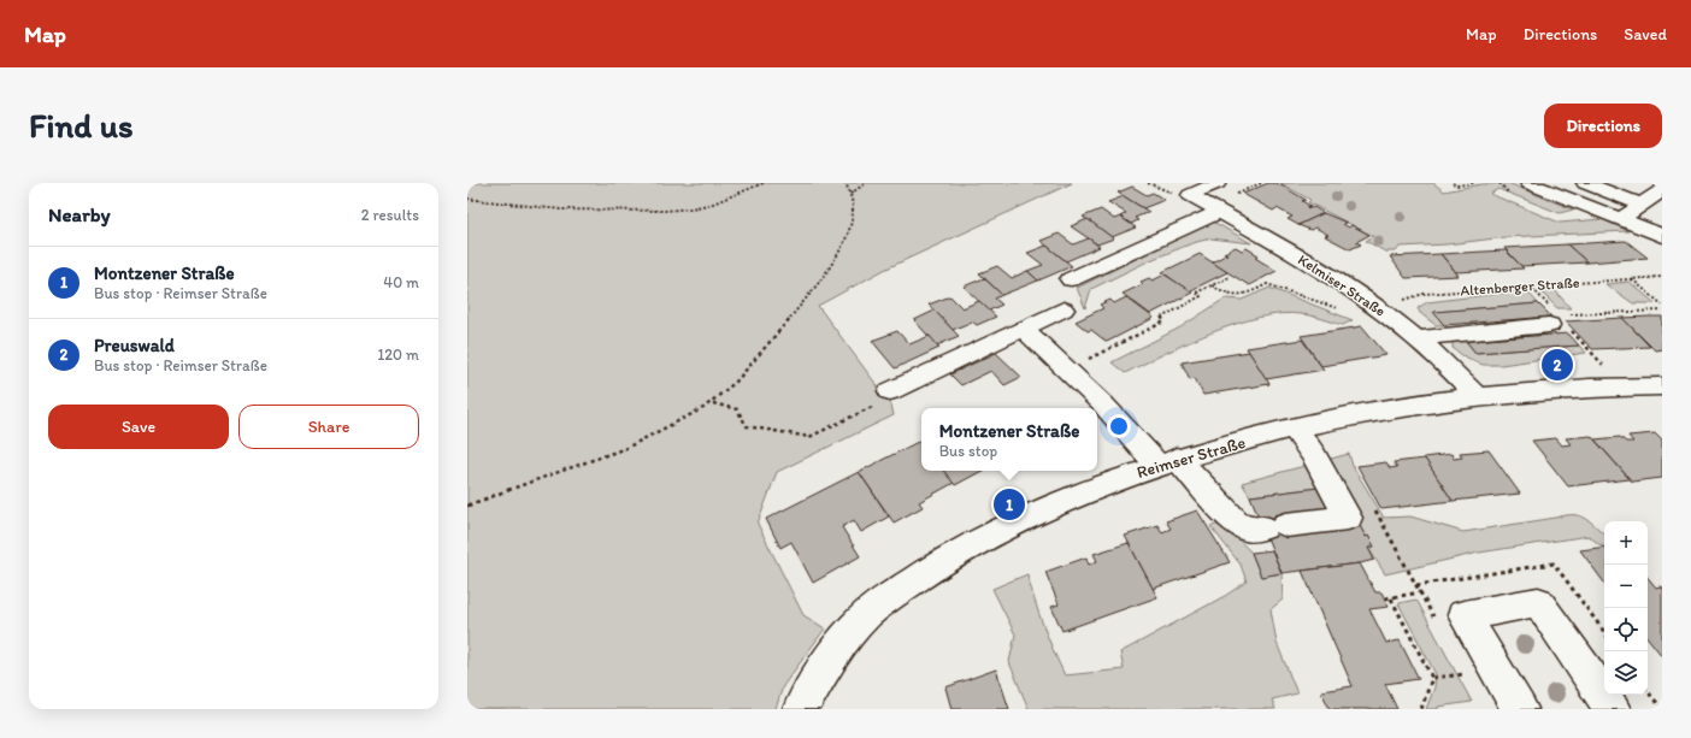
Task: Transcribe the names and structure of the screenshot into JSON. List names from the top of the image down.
{
  "streets": {
    "street": ["Kelmiser Straße", "Reimser Straße"],
    "path": ["Altenberger Straße"]
  },
  "crossings": [
    ["Kelmiser Straße", "Altenberger Straße"],
    ["Kelmiser Straße", "Reimser Straße"]
  ],
  "page": {
    "header": "Map",
    "nav": ["Map", "Directions", "Saved"],
    "buttons": [
      "Directions",
      ["Save", "Share"]
    ],
    "title": "Find us",
    "heading": ["Nearby", "2 results"],
    "list": [
      {
        "mark": "1",
        "name": "Montzener Straße",
        "note": "Bus stop · Reimser Straße",
        "value": "40 m"
      },
      {
        "mark": "2",
        "name": "Preuswald",
        "note": "Bus stop · Reimser Straße",
        "value": "120 m"
      }
    ],
    "pins": ["2", "1"],
    "popup": ["Montzener Straße", "Bus stop"],
    "map_buttons": ["+", "−"]
  }
}
